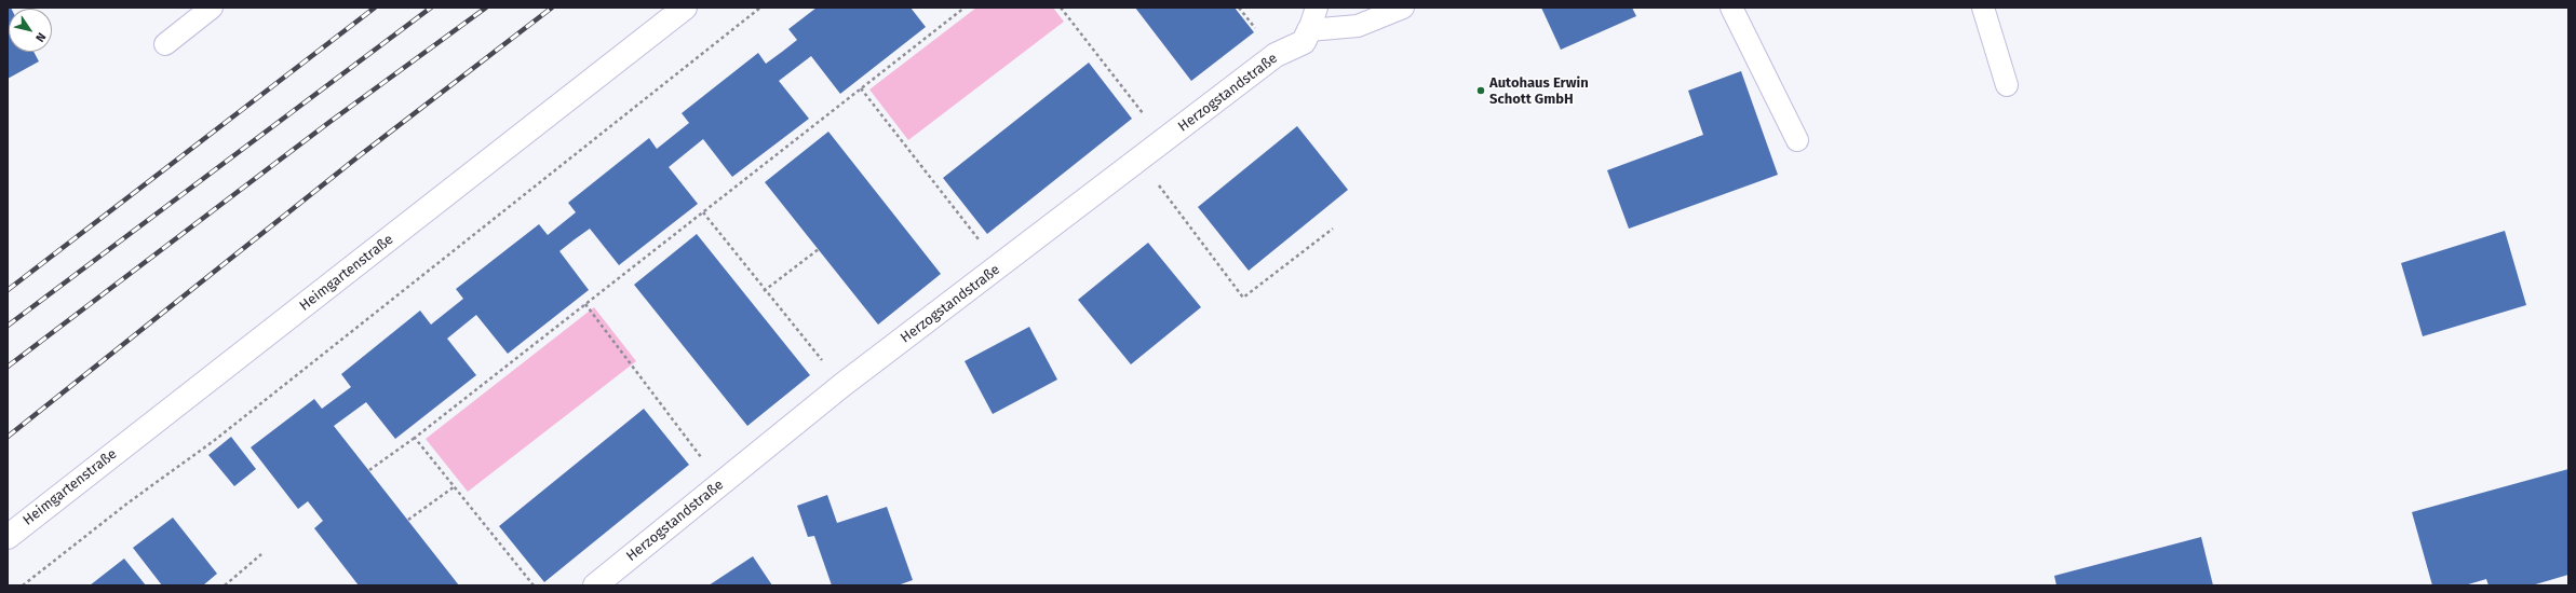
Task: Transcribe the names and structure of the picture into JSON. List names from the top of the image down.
{
  "streets": {
    "street": ["Herzogstandstraße", "Heimgartenstraße"]
  },
  "places": ["Autohaus Erwin Schott GmbH"],
  "north": "bottom right"
}
